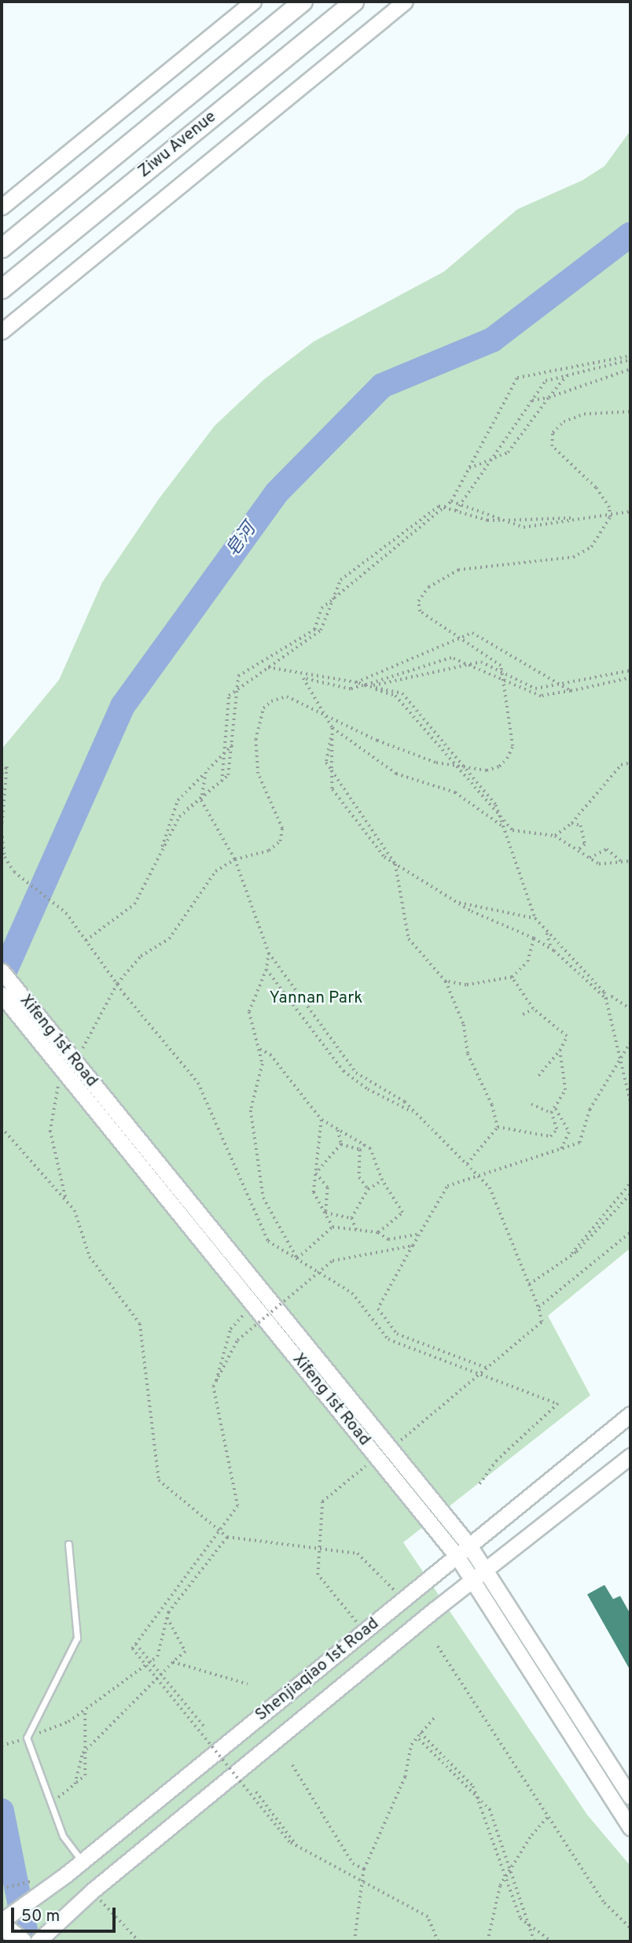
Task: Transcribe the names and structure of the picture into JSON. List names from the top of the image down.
{
  "streets": {
    "main road": ["Ziwu Avenue", "Xifeng 1st Road", "Shenjiaqiao 1st Road"]
  },
  "crossings": [
    ["Xifeng 1st Road", "Shenjiaqiao 1st Road"]
  ],
  "water": ["皂河"],
  "parks": ["Yannan Park"],
  "scale_bar": "50 m"
}
